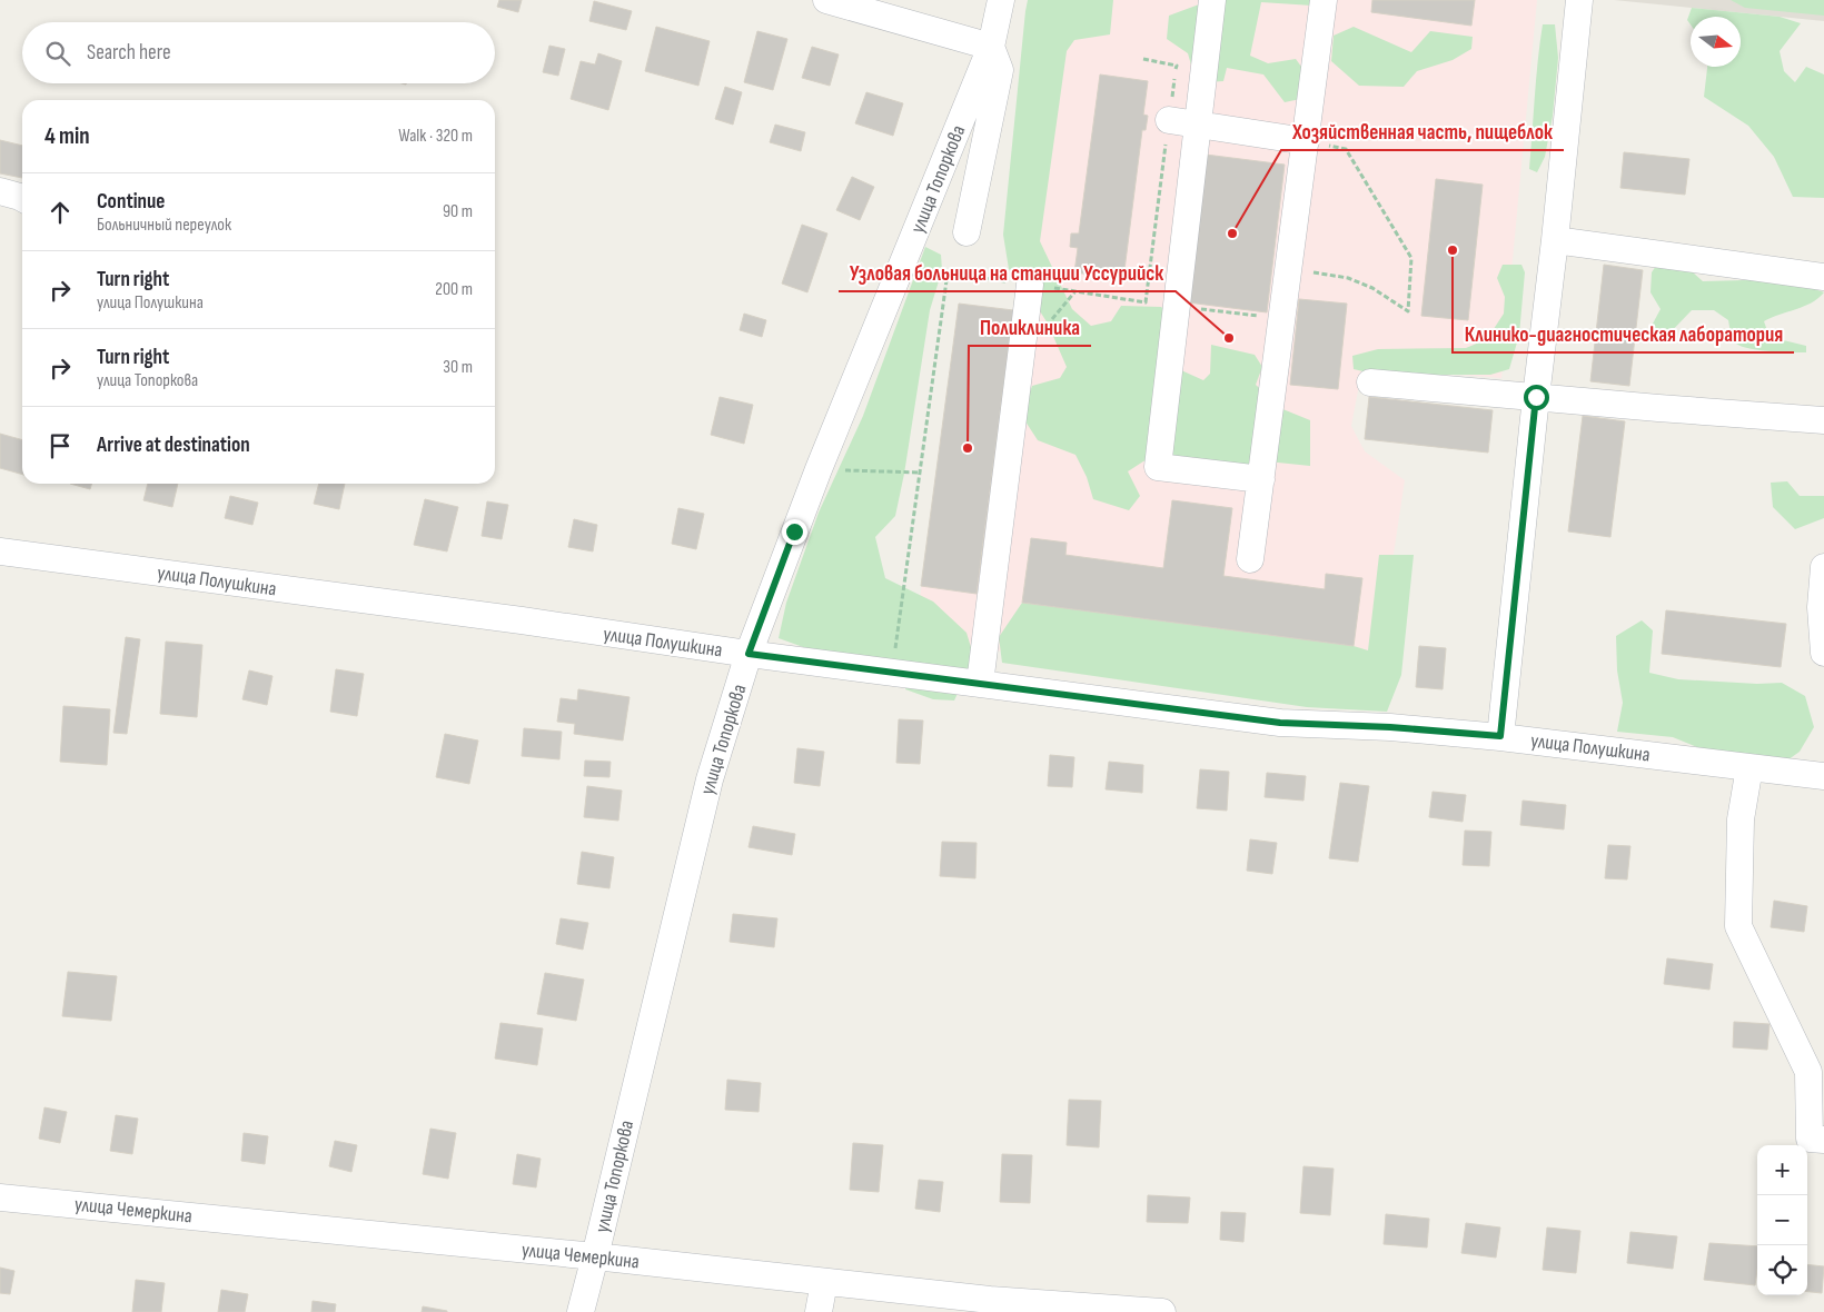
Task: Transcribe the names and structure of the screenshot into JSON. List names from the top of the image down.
{
  "streets": {
    "street": ["улица Топоркова", "улица Полушкина", "улица Чемеркина"]
  },
  "crossings": [
    ["улица Топоркова", "улица Полушкина"],
    ["улица Топоркова", "улица Чемеркина"]
  ],
  "places": [
    "Хозяйственная часть, пищеблок",
    "Клинико-диагностическая лаборатория",
    "Узловая больница на станции Уссурийск",
    "Поликлиника"
  ],
  "north": "right",
  "page": {
    "search": "Search here",
    "heading": ["4 min", "Walk · 320 m"],
    "list": [
      ["Continue", "Больничный переулок", "90 m"],
      ["Turn right", "улица Полушкина", "200 m"],
      ["Turn right", "улица Топоркова", "30 m"],
      "Arrive at destination"
    ],
    "map_buttons": ["+", "−"]
  }
}
